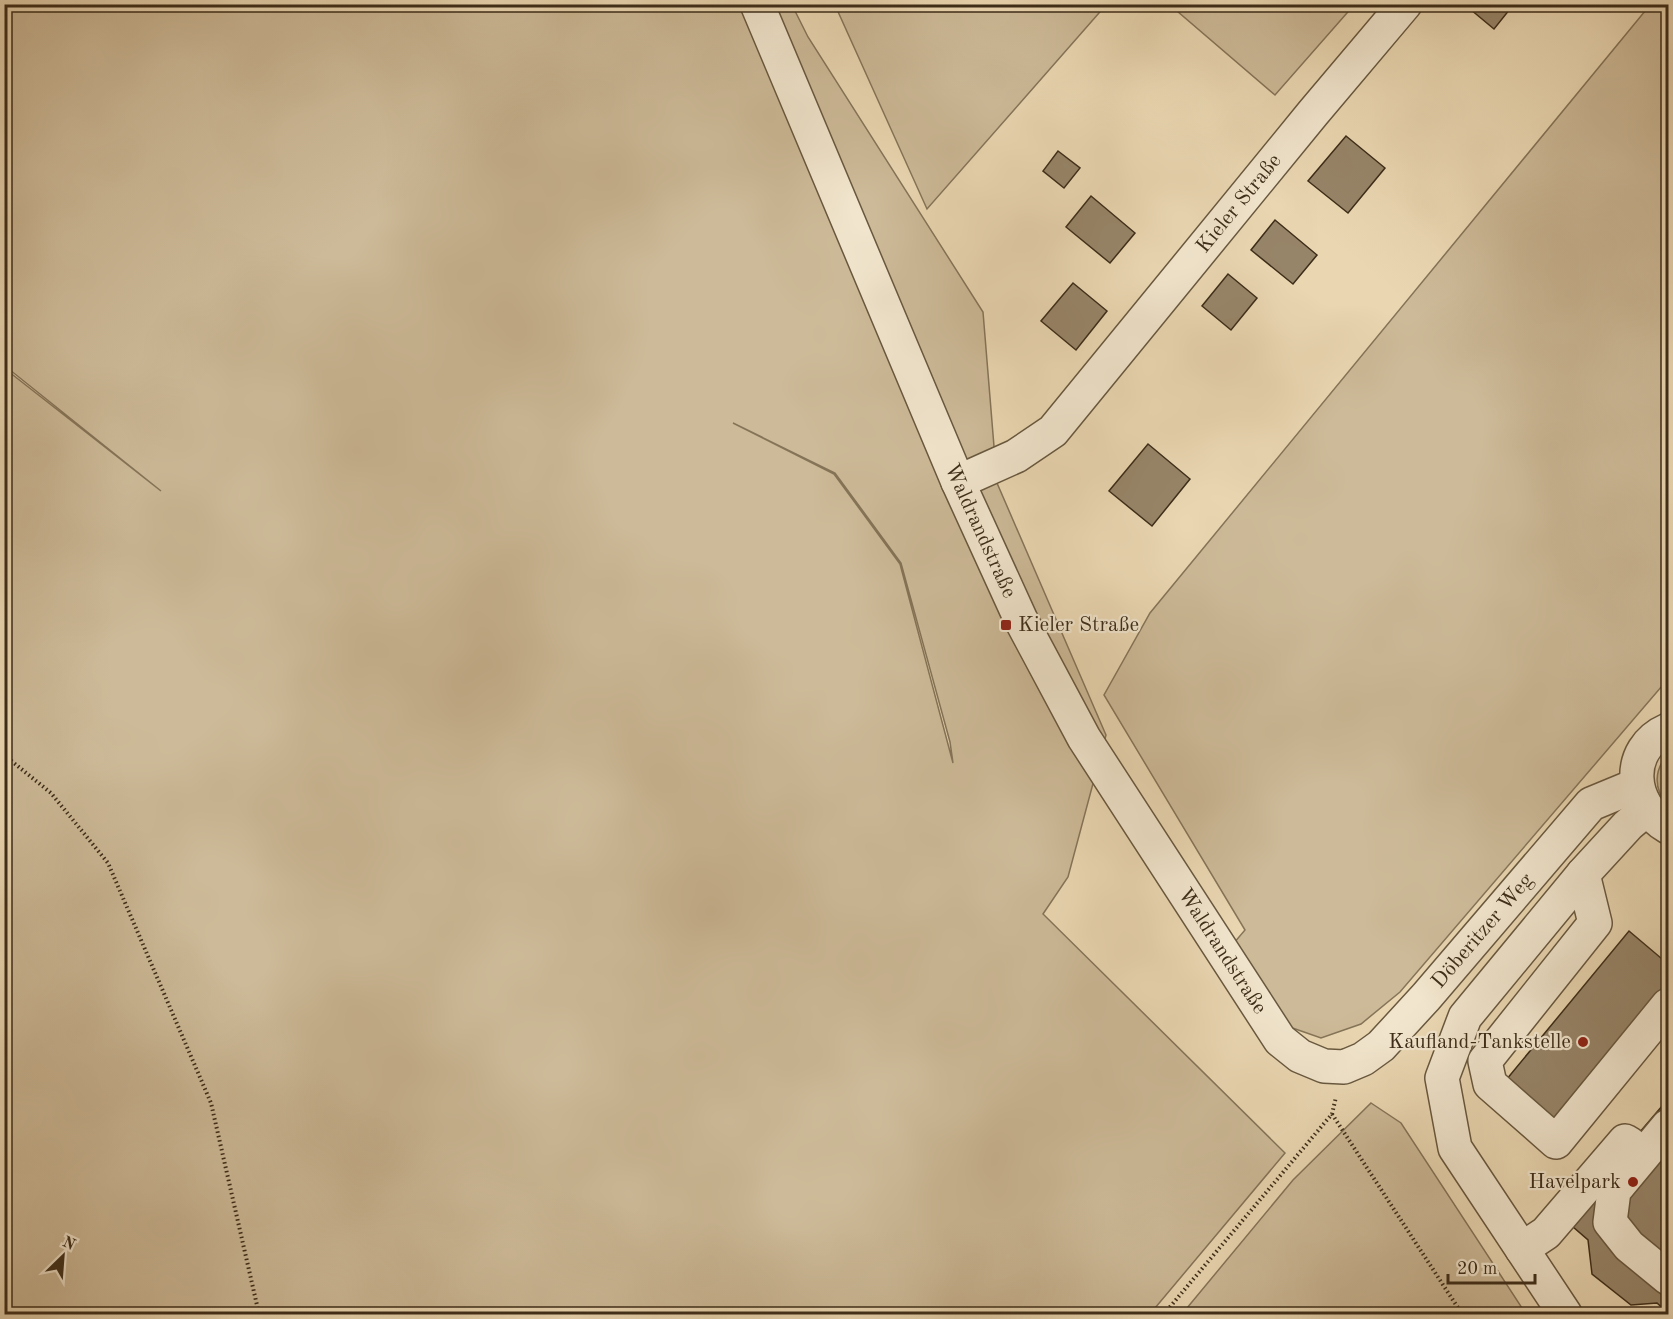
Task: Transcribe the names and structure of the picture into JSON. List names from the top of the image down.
{
  "streets": {
    "street": ["Kieler Straße", "Waldrandstraße", "Döberitzer Weg"]
  },
  "crossings": [
    ["Kieler Straße", "Waldrandstraße"],
    ["Waldrandstraße", "Döberitzer Weg"]
  ],
  "places": {
    "transit": ["Kieler Straße"],
    "other": ["Kaufland-Tankstelle", "Havelpark"]
  },
  "scale_bar": "20 m",
  "north": "top right"
}
